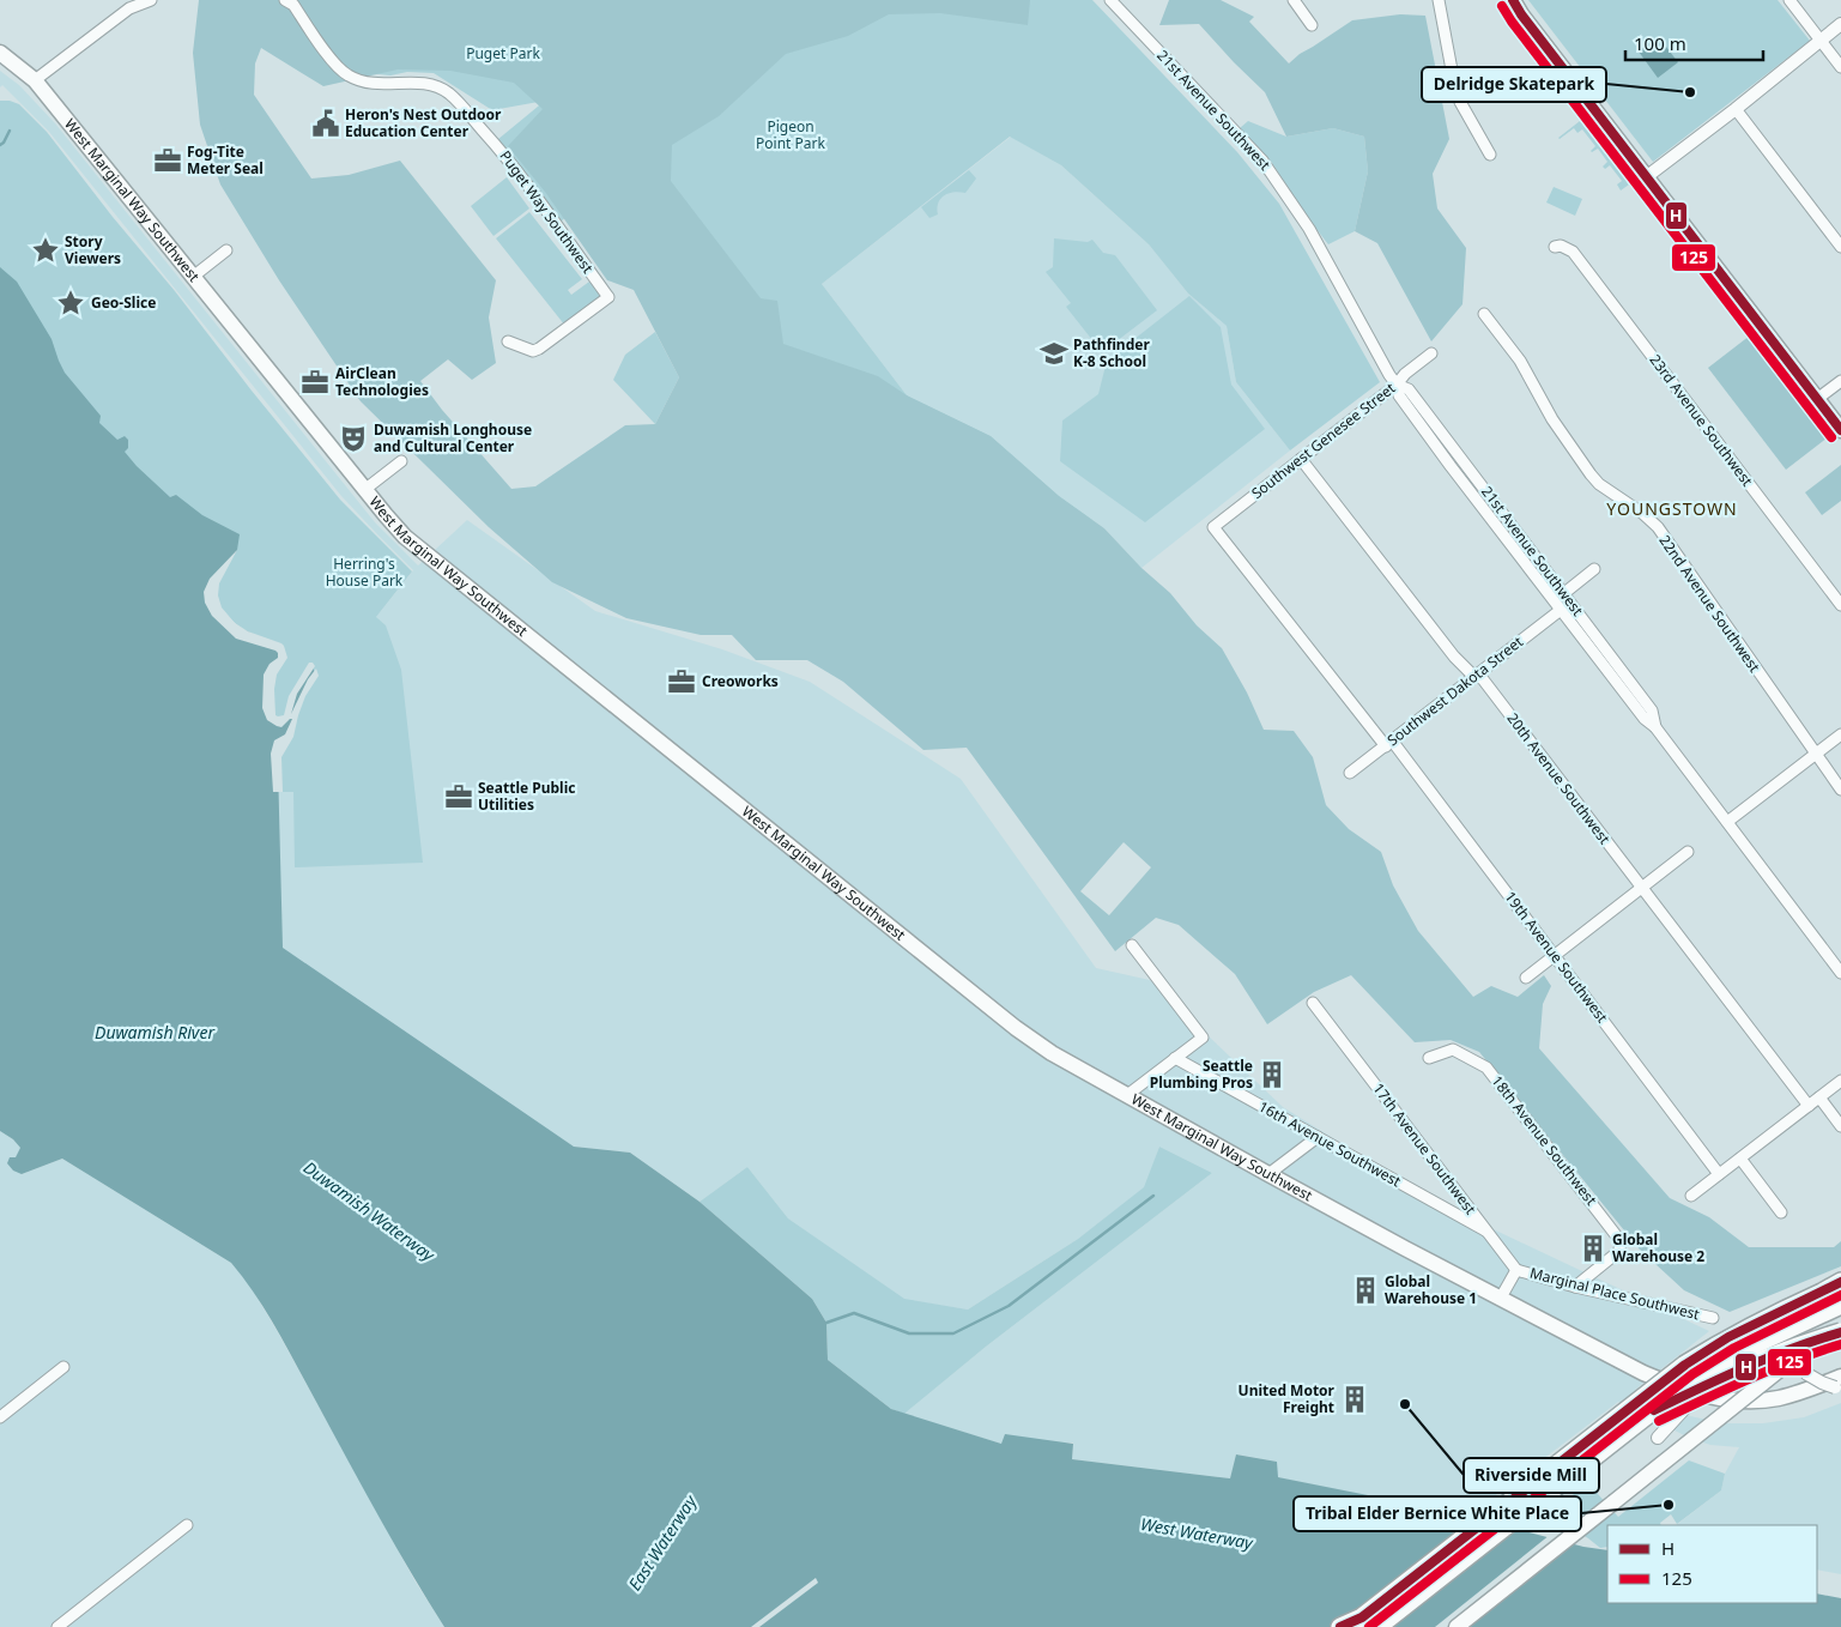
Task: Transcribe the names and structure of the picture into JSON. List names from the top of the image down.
{
  "streets": {
    "main road": ["West Marginal Way Southwest"],
    "street": [
      "21st Avenue Southwest",
      "Puget Way Southwest",
      "23rd Avenue Southwest",
      "Southwest Genesee Street",
      "22nd Avenue Southwest",
      "Southwest Dakota Street",
      "20th Avenue Southwest",
      "19th Avenue Southwest",
      "18th Avenue Southwest",
      "16th Avenue Southwest",
      "17th Avenue Southwest",
      "Marginal Place Southwest"
    ]
  },
  "crossings": [
    ["21st Avenue Southwest", "Southwest Genesee Street"],
    ["21st Avenue Southwest", "Southwest Dakota Street"],
    ["Southwest Genesee Street", "20th Avenue Southwest"],
    ["Southwest Genesee Street", "19th Avenue Southwest"],
    ["Southwest Dakota Street", "20th Avenue Southwest"],
    ["Southwest Dakota Street", "19th Avenue Southwest"],
    ["18th Avenue Southwest", "Marginal Place Southwest"],
    ["16th Avenue Southwest", "17th Avenue Southwest"],
    ["17th Avenue Southwest", "Marginal Place Southwest"]
  ],
  "districts": ["YOUNGSTOWN"],
  "water": [
    "Duwamish River",
    "Duwamish Waterway",
    "West Waterway",
    "East Waterway"
  ],
  "parks": ["Puget Park", "Pigeon Point Park", "Herring's House Park"],
  "places": {
    "other": ["Delridge Skatepark", "Riverside Mill", "Tribal Elder Bernice White Place"],
    "public building": ["Heron's Nest Outdoor Education Center"],
    "office": [
      "Fog-Tite Meter Seal",
      "AirClean Technologies",
      "Creoworks",
      "Seattle Public Utilities"
    ],
    "place": ["Story Viewers", "Geo-Slice"],
    "school or university": ["Pathfinder K-8 School"],
    "theatre": ["Duwamish Longhouse and Cultural Center"],
    "building": [
      "Seattle Plumbing Pros",
      "Global Warehouse 2",
      "Global Warehouse 1",
      "United Motor Freight"
    ]
  },
  "lines": ["transit line H", "transit line 125"],
  "legend": ["H", "125"],
  "scale_bar": "100 m"
}
